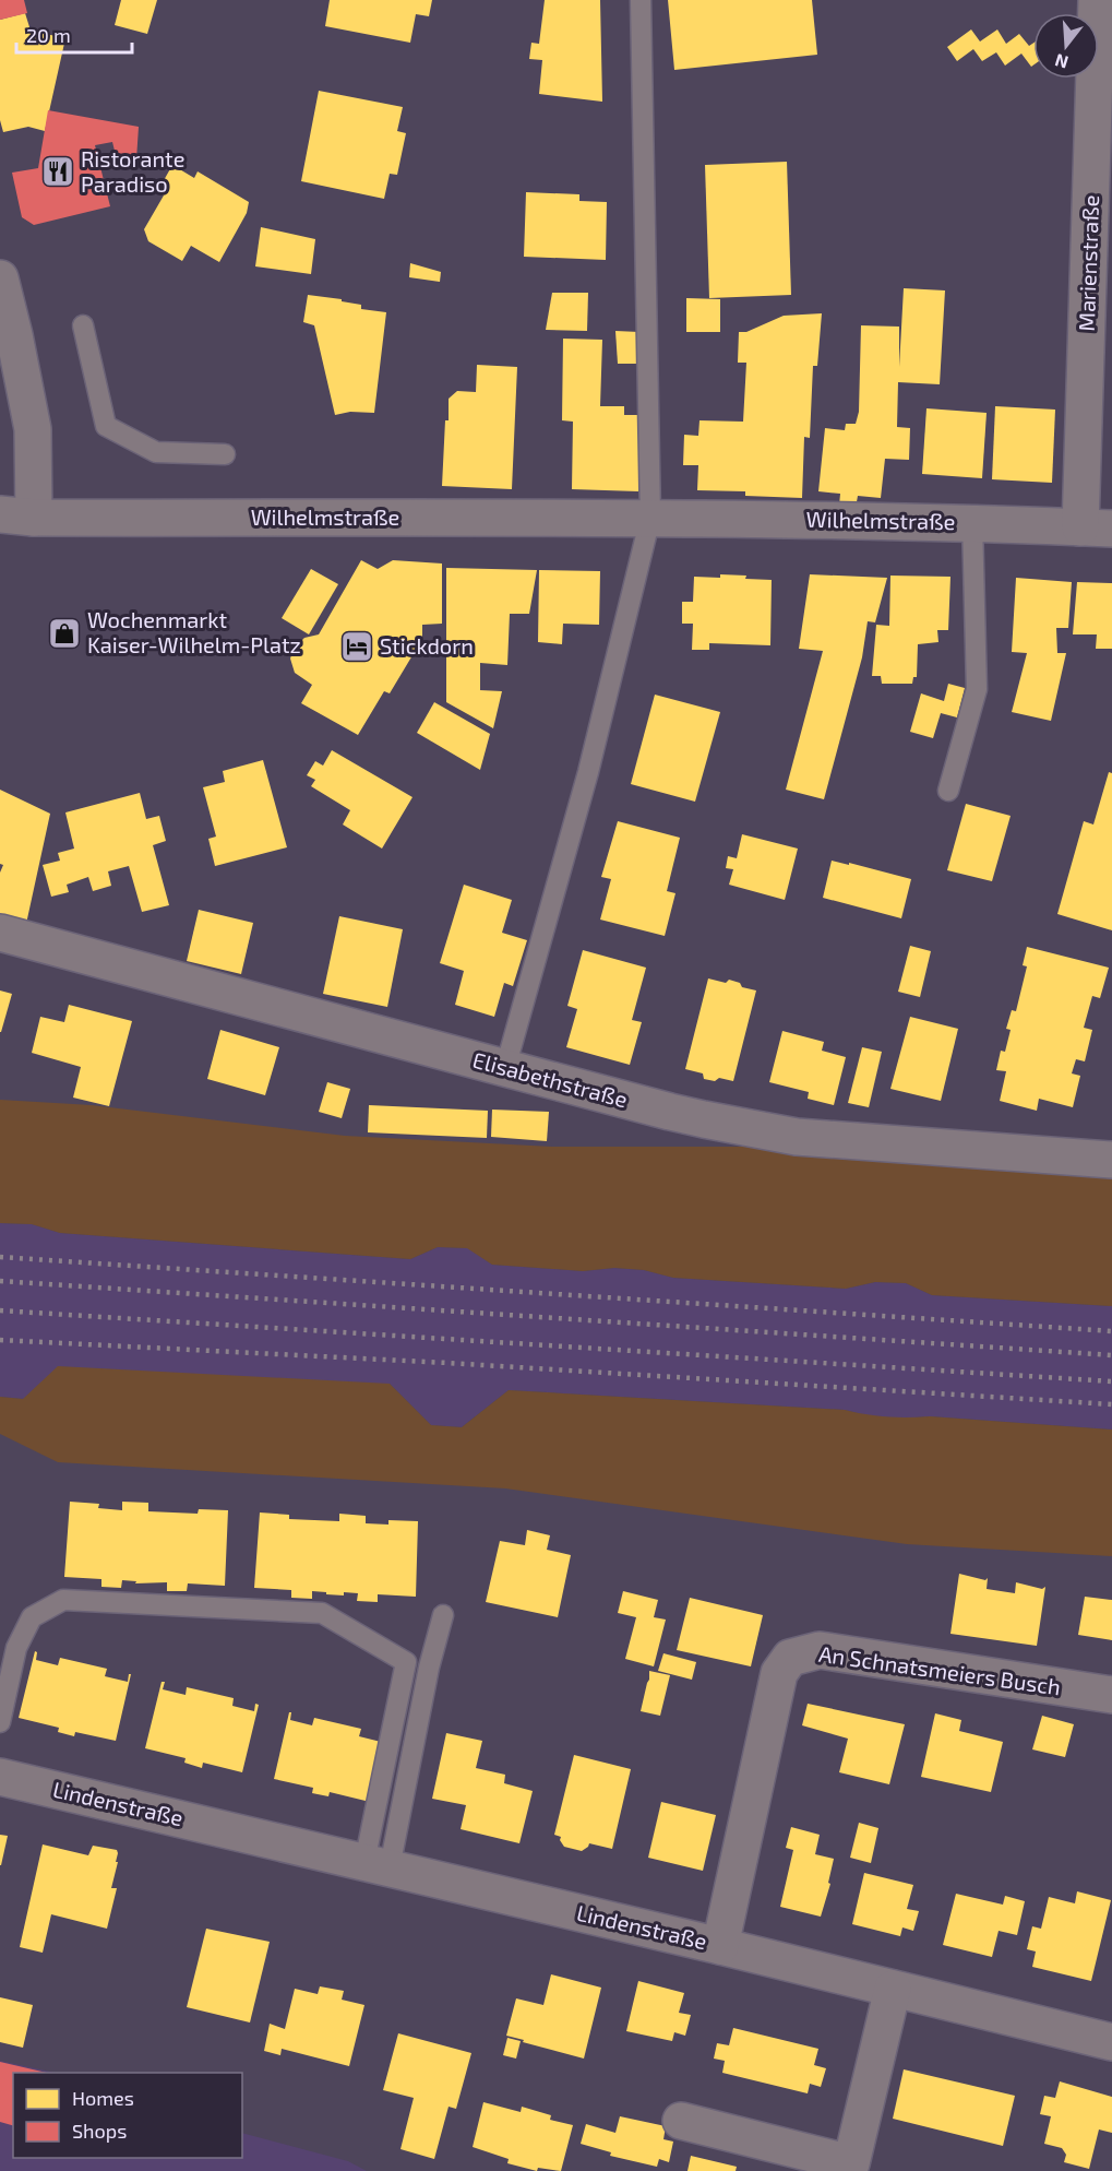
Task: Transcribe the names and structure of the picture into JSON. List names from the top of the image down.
{
  "streets": {
    "street": [
      "Marienstraße",
      "Wilhelmstraße",
      "Elisabethstraße",
      "An Schnatsmeiers Busch",
      "Lindenstraße"
    ]
  },
  "crossings": [
    ["Marienstraße", "Wilhelmstraße"],
    ["An Schnatsmeiers Busch", "Lindenstraße"]
  ],
  "places": {
    "restaurant": ["Ristorante Paradiso"],
    "shop": ["Wochenmarkt Kaiser-Wilhelm-Platz"],
    "hotel": ["Stickdorn"]
  },
  "legend": ["Homes", "Shops"],
  "scale_bar": "20 m",
  "north": "bottom"
}
